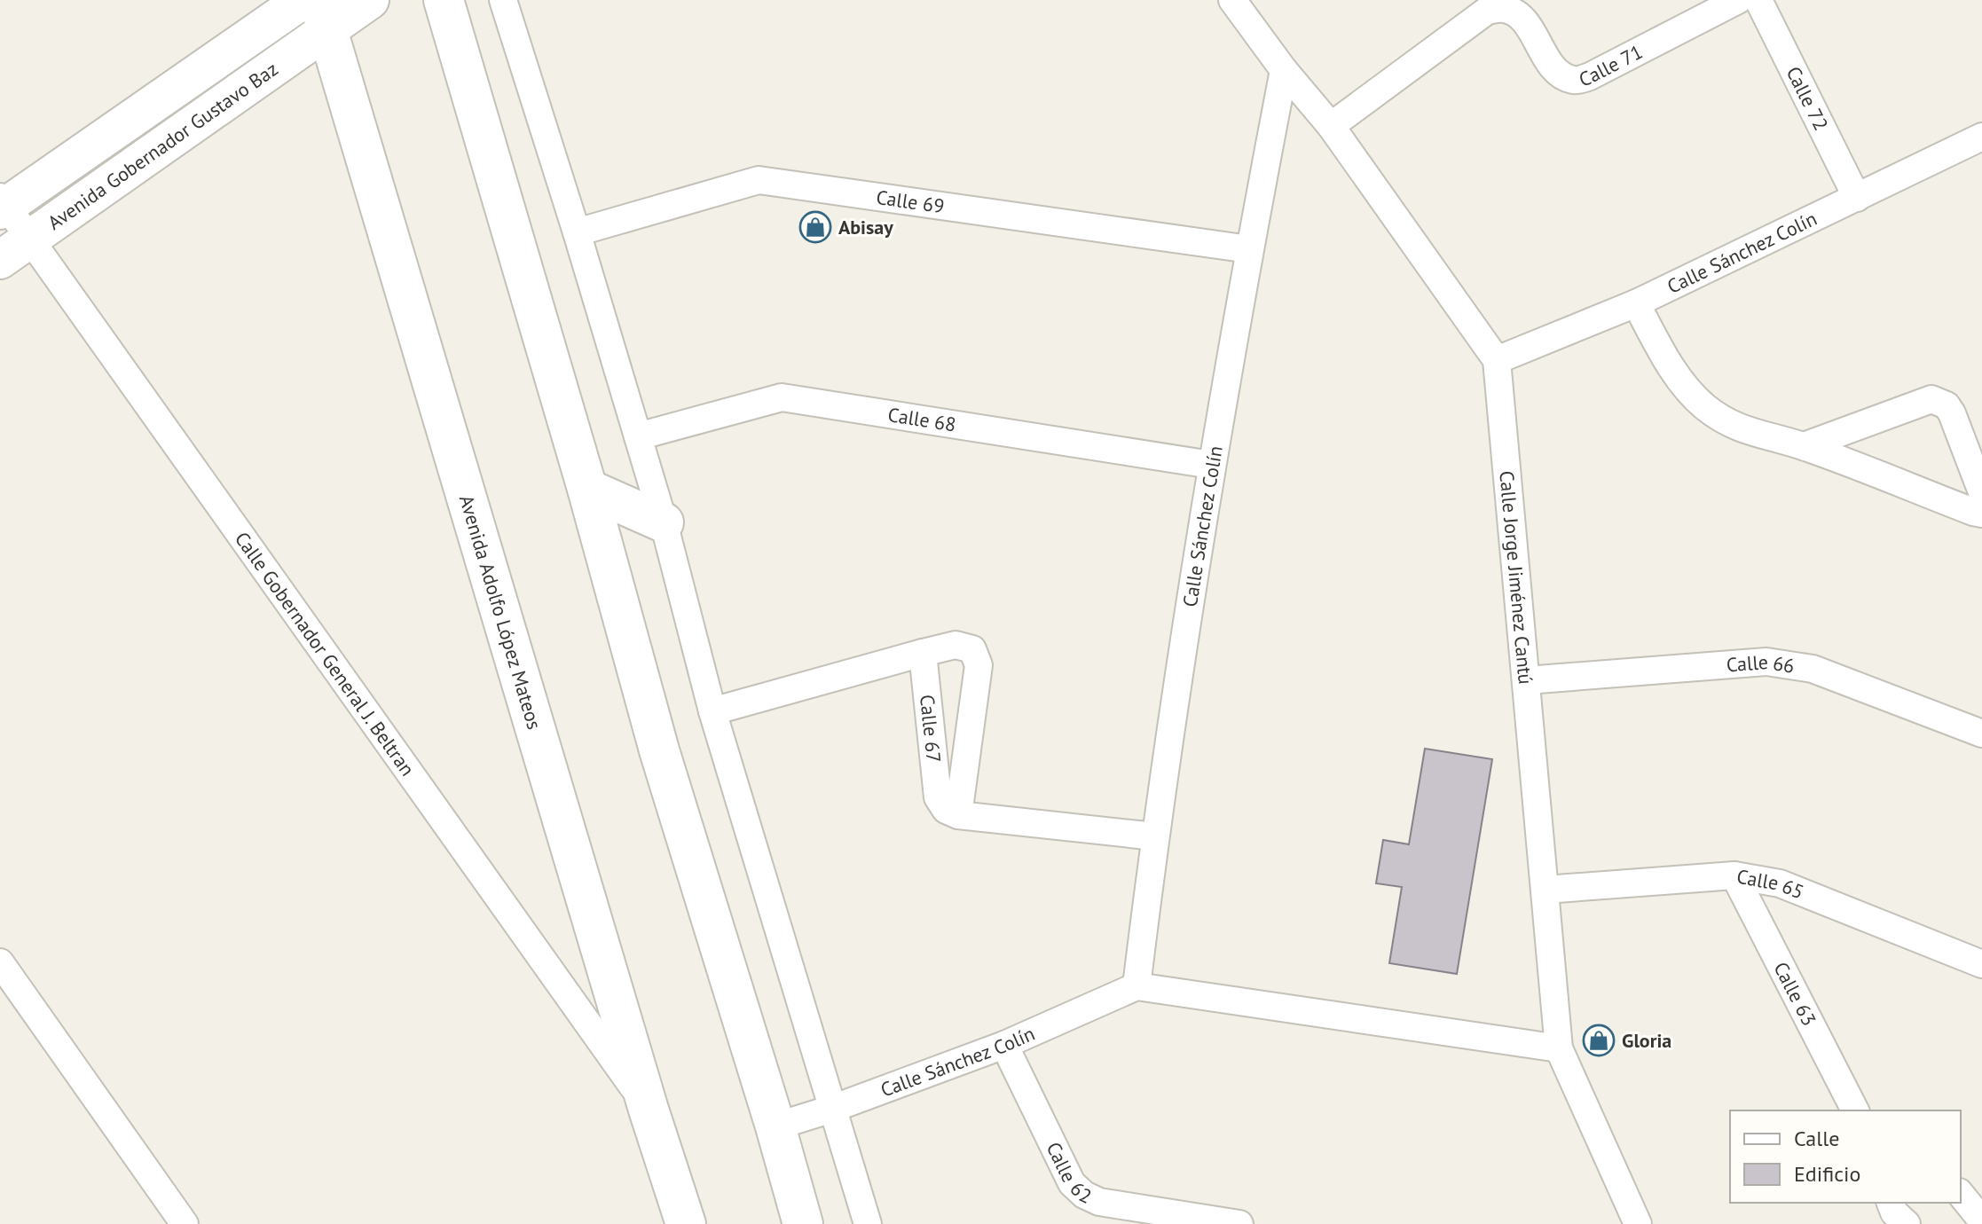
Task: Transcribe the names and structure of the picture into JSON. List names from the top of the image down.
{
  "streets": {
    "main road": ["Avenida Adolfo López Mateos"],
    "street": [
      "Calle 71",
      "Calle 72",
      "Avenida Gobernador Gustavo Baz",
      "Calle 69",
      "Calle Sánchez Colín",
      "Calle 68",
      "Calle Jorge Jiménez Cantú",
      "Calle Gobernador General J. Beltran",
      "Calle 66",
      "Calle 67",
      "Calle 65",
      "Calle 63",
      "Calle 62"
    ]
  },
  "crossings": [
    ["Calle 71", "Calle Jorge Jiménez Cantú"],
    ["Calle 72", "Calle Sánchez Colín"],
    ["Avenida Gobernador Gustavo Baz", "Avenida Adolfo López Mateos"],
    ["Avenida Gobernador Gustavo Baz", "Calle Gobernador General J. Beltran"],
    ["Calle 69", "Calle Sánchez Colín"],
    ["Calle Sánchez Colín", "Calle 68"],
    ["Calle Sánchez Colín", "Calle Jorge Jiménez Cantú"],
    ["Calle Sánchez Colín", "Calle 62"],
    ["Calle Jorge Jiménez Cantú", "Calle 66"],
    ["Calle Jorge Jiménez Cantú", "Calle 65"],
    ["Avenida Adolfo López Mateos", "Calle Gobernador General J. Beltran"],
    ["Calle 65", "Calle 63"]
  ],
  "places": {
    "shop": ["Abisay", "Gloria"]
  },
  "legend": ["Calle", "Edificio"]
}
